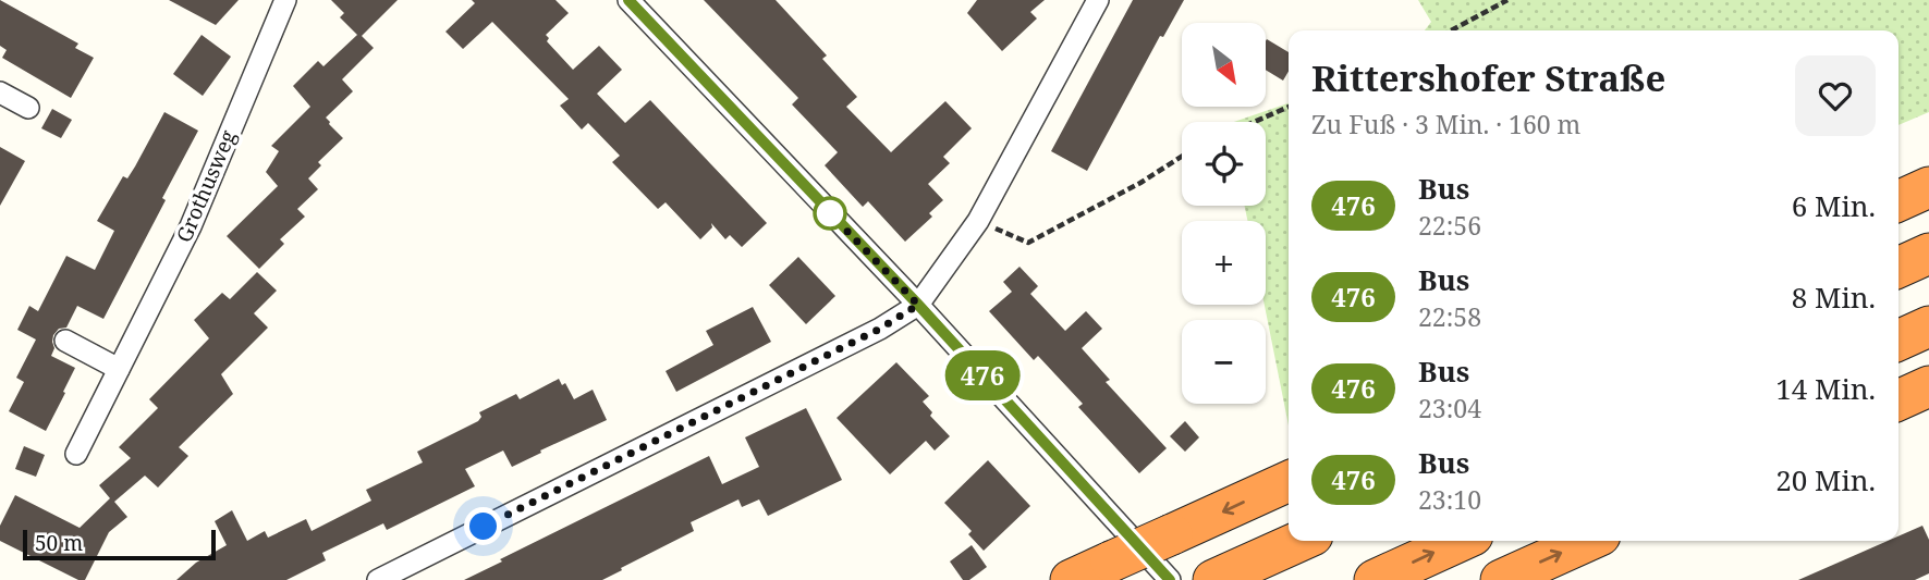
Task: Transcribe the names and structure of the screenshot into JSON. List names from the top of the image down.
{
  "streets": {
    "street": ["Grothusweg"]
  },
  "lines": ["bus line 476"],
  "scale_bar": "50 m",
  "north": "bottom right",
  "page": {
    "on_map": "476",
    "map_buttons": ["+", "−"],
    "heading": ["Rittershofer Straße", "Zu Fuß · 3 Min. · 160 m"],
    "list": [
      {
        "mark": "476",
        "name": "Bus",
        "note": "22:56",
        "value": "6 Min."
      },
      {
        "mark": "476",
        "name": "Bus",
        "note": "22:58",
        "value": "8 Min."
      },
      {
        "mark": "476",
        "name": "Bus",
        "note": "23:04",
        "value": "14 Min."
      },
      {
        "mark": "476",
        "name": "Bus",
        "note": "23:10",
        "value": "20 Min."
      }
    ],
    "scale": "50 m"
  }
}
